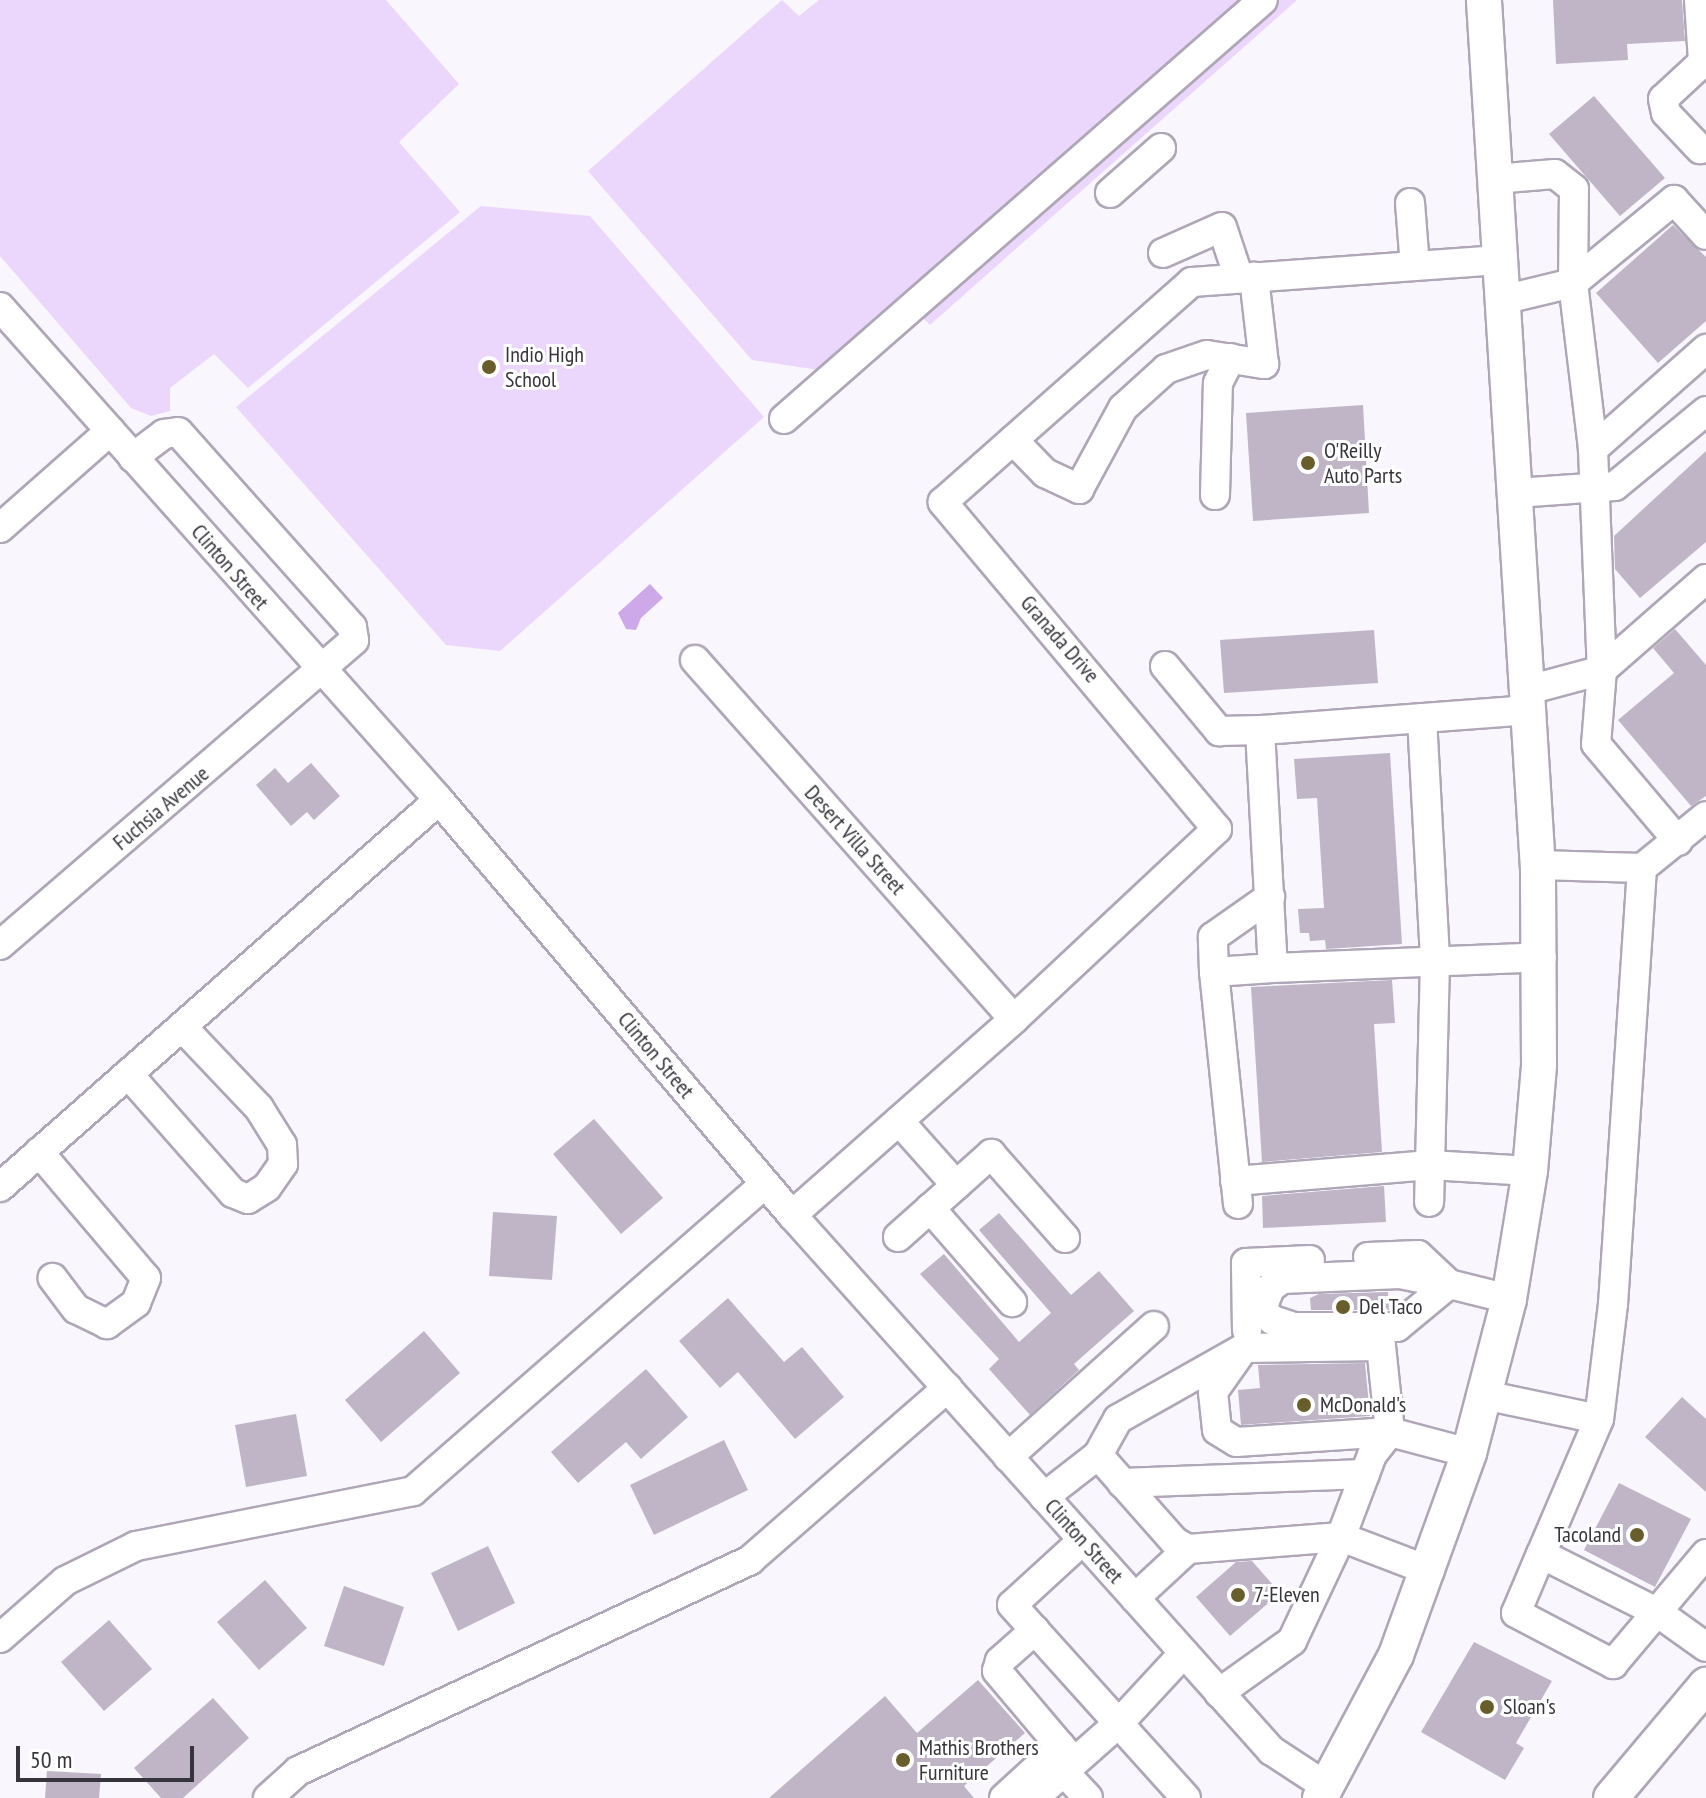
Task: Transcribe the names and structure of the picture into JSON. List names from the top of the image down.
{
  "streets": {
    "street": [
      "Clinton Street",
      "Granada Drive",
      "Fuchsia Avenue",
      "Desert Villa Street"
    ]
  },
  "crossings": [
    ["Clinton Street", "Granada Drive"],
    ["Clinton Street", "Fuchsia Avenue"],
    ["Granada Drive", "Desert Villa Street"]
  ],
  "places": [
    "Indio High School",
    "O'Reilly Auto Parts",
    "Del Taco",
    "McDonald's",
    "Tacoland",
    "7-Eleven",
    "Sloan's",
    "Mathis Brothers Furniture"
  ],
  "scale_bar": "50 m"
}
